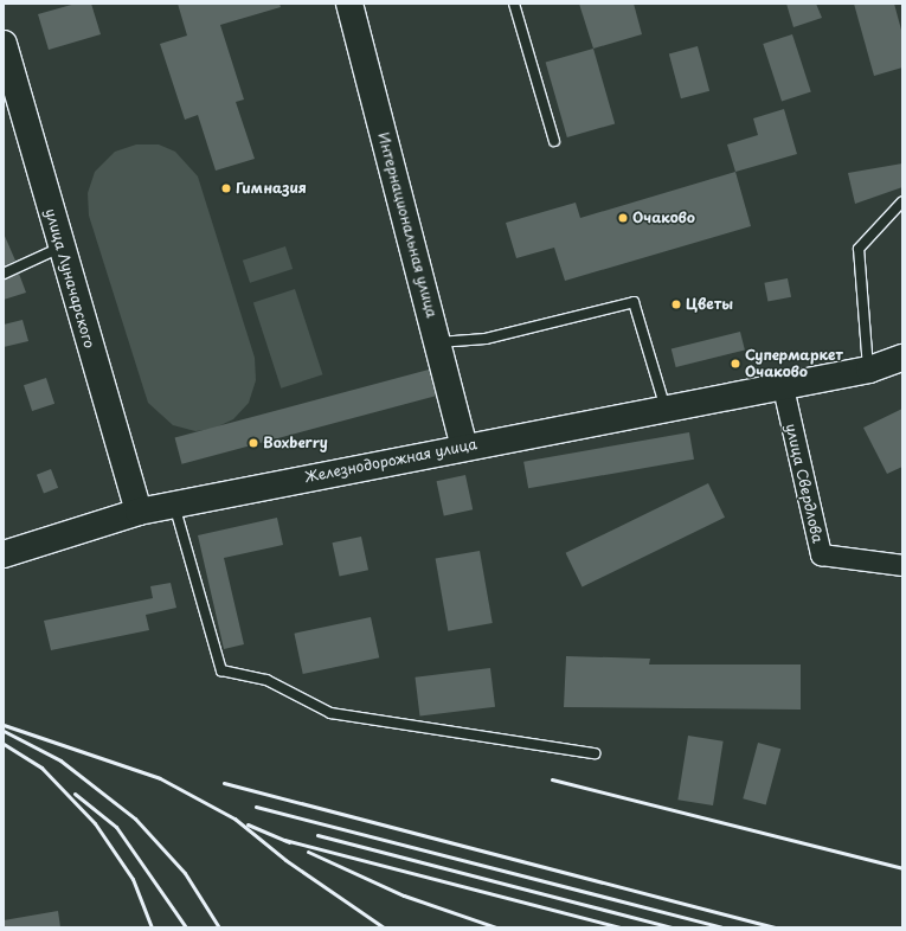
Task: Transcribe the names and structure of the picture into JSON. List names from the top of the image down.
{
  "streets": {
    "street": [
      "Интернациональная улица",
      "улица Луначарского",
      "Железнодорожная улица",
      "улица Свердлова"
    ]
  },
  "crossings": [
    ["Интернациональная улица", "Железнодорожная улица"],
    ["улица Луначарского", "Железнодорожная улица"],
    ["Железнодорожная улица", "улица Свердлова"]
  ],
  "places": [
    "Гимназия",
    "Очаково",
    "Цветы",
    "Супермаркет Очаково",
    "Boxberry"
  ]
}
